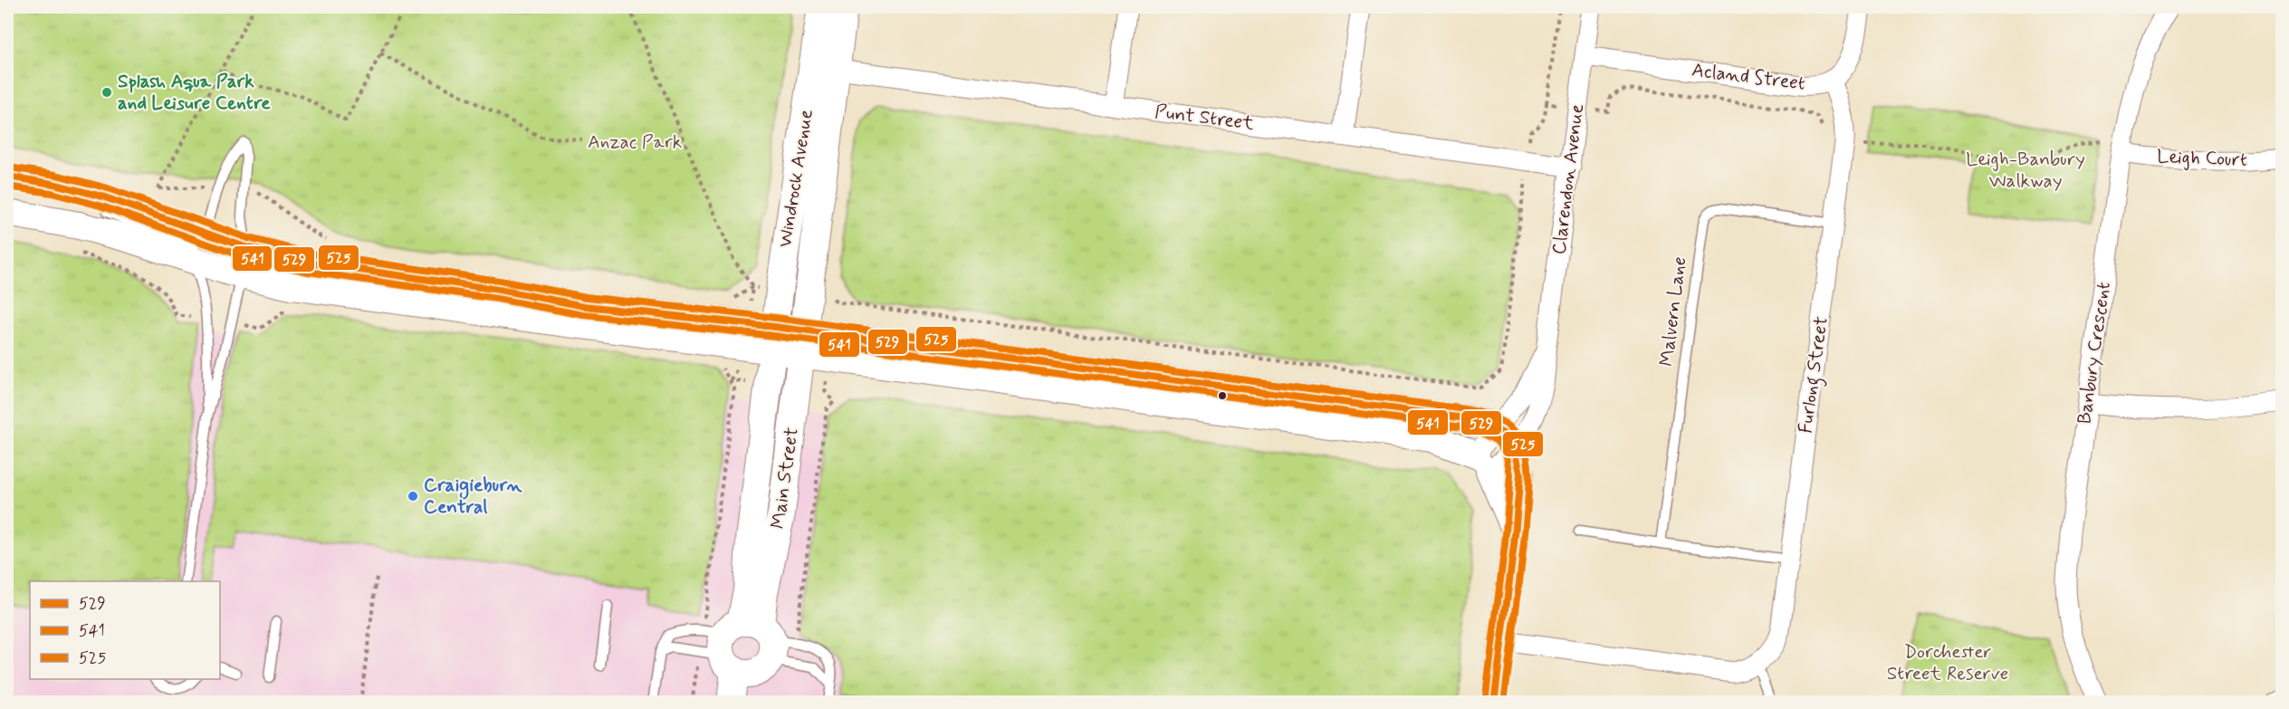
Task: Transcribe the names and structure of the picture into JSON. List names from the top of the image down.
{
  "streets": {
    "street": [
      "Acland Street",
      "Punt Street",
      "Leigh Court",
      "Windrock Avenue",
      "Clarendon Avenue",
      "Banbury Crescent",
      "Furlong Street",
      "Main Street"
    ],
    "lane": ["Malvern Lane"]
  },
  "crossings": [
    ["Acland Street", "Clarendon Avenue"],
    ["Acland Street", "Furlong Street"],
    ["Punt Street", "Windrock Avenue"],
    ["Punt Street", "Clarendon Avenue"],
    ["Leigh Court", "Banbury Crescent"],
    ["Windrock Avenue", "Main Street"],
    ["Malvern Lane", "Furlong Street"]
  ],
  "parks": ["Anzac Park", "Leigh-Banbury Walkway", "Dorchester Street Reserve"],
  "places": ["Splash Aqua Park and Leisure Centre", "Craigieburn Central"],
  "lines": ["transit line 525", "transit line 529", "transit line 541"],
  "legend": ["529", "541", "525"]
}
